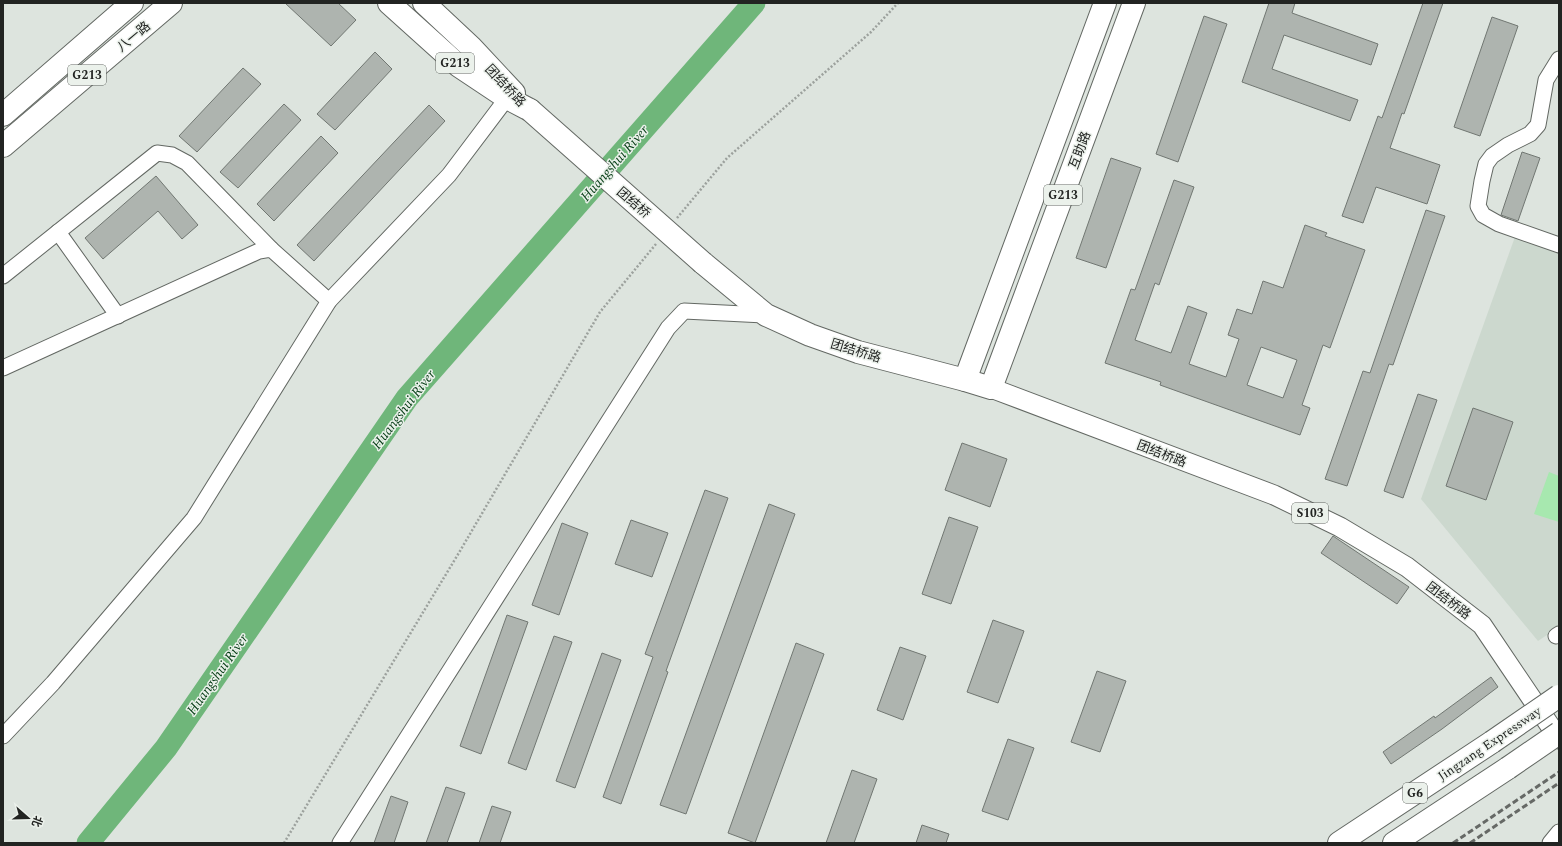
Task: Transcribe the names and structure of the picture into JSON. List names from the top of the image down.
{
  "streets": {
    "highway": [
      "八一路",
      "G213",
      "团结桥路",
      "互助路",
      "团结桥",
      "Jingzang Expressway",
      "G6"
    ],
    "main road": ["S103"]
  },
  "crossings": [
    ["团结桥路", "互助路"],
    ["团结桥路", "团结桥"]
  ],
  "water": ["Huangshui River"],
  "north": "right"
}
